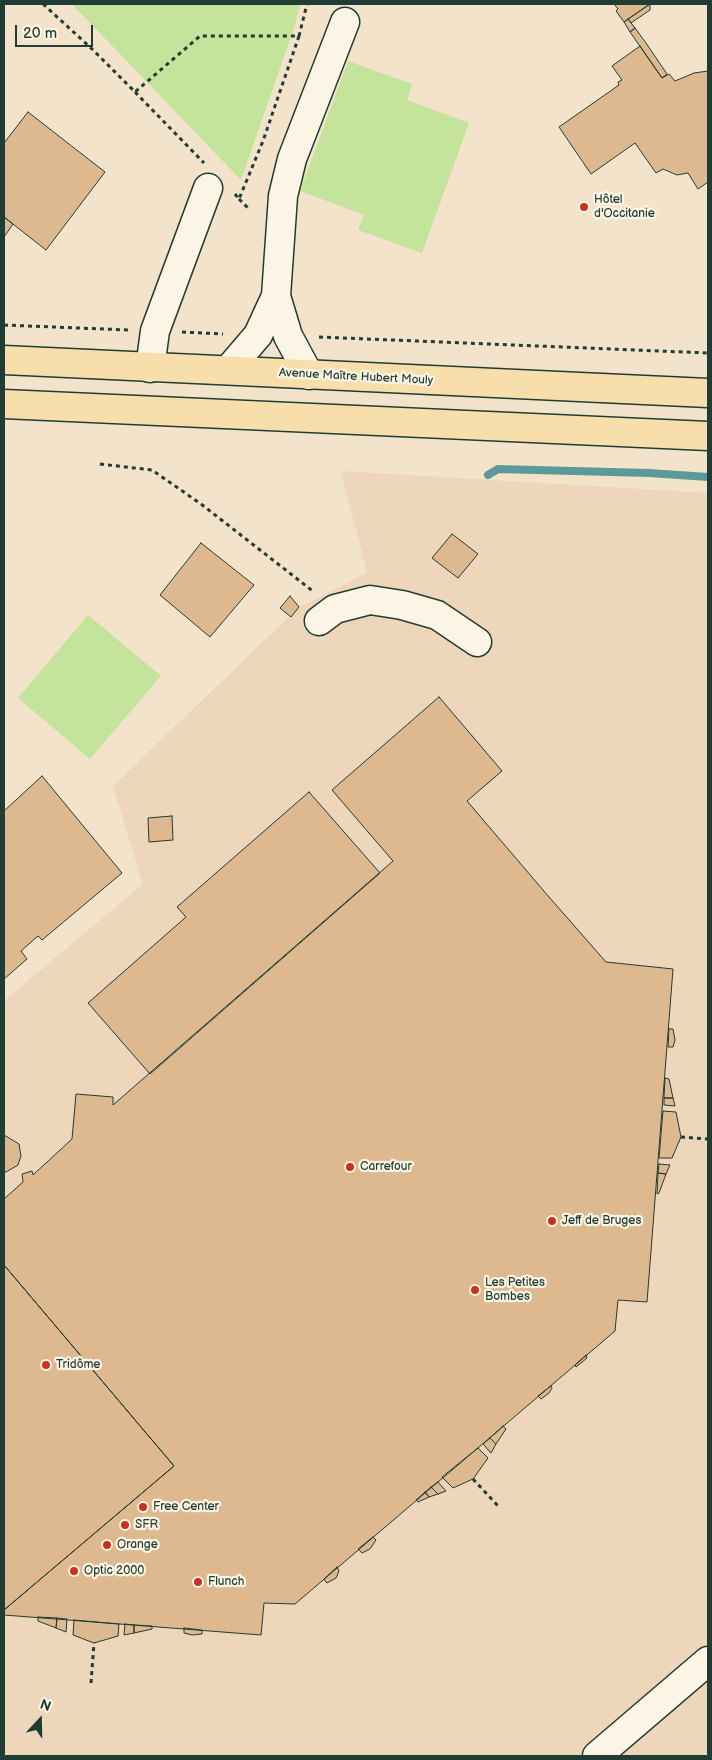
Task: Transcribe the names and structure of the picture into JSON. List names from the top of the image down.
{
  "streets": {
    "main road": ["Avenue Maître Hubert Mouly"]
  },
  "places": [
    "Hôtel d'Occitanie",
    "Carrefour",
    "Jeff de Bruges",
    "Les Petites Bombes",
    "Tridôme",
    "Free Center",
    "SFR",
    "Orange",
    "Optic 2000",
    "Flunch"
  ],
  "scale_bar": "20 m",
  "north": "top"
}
